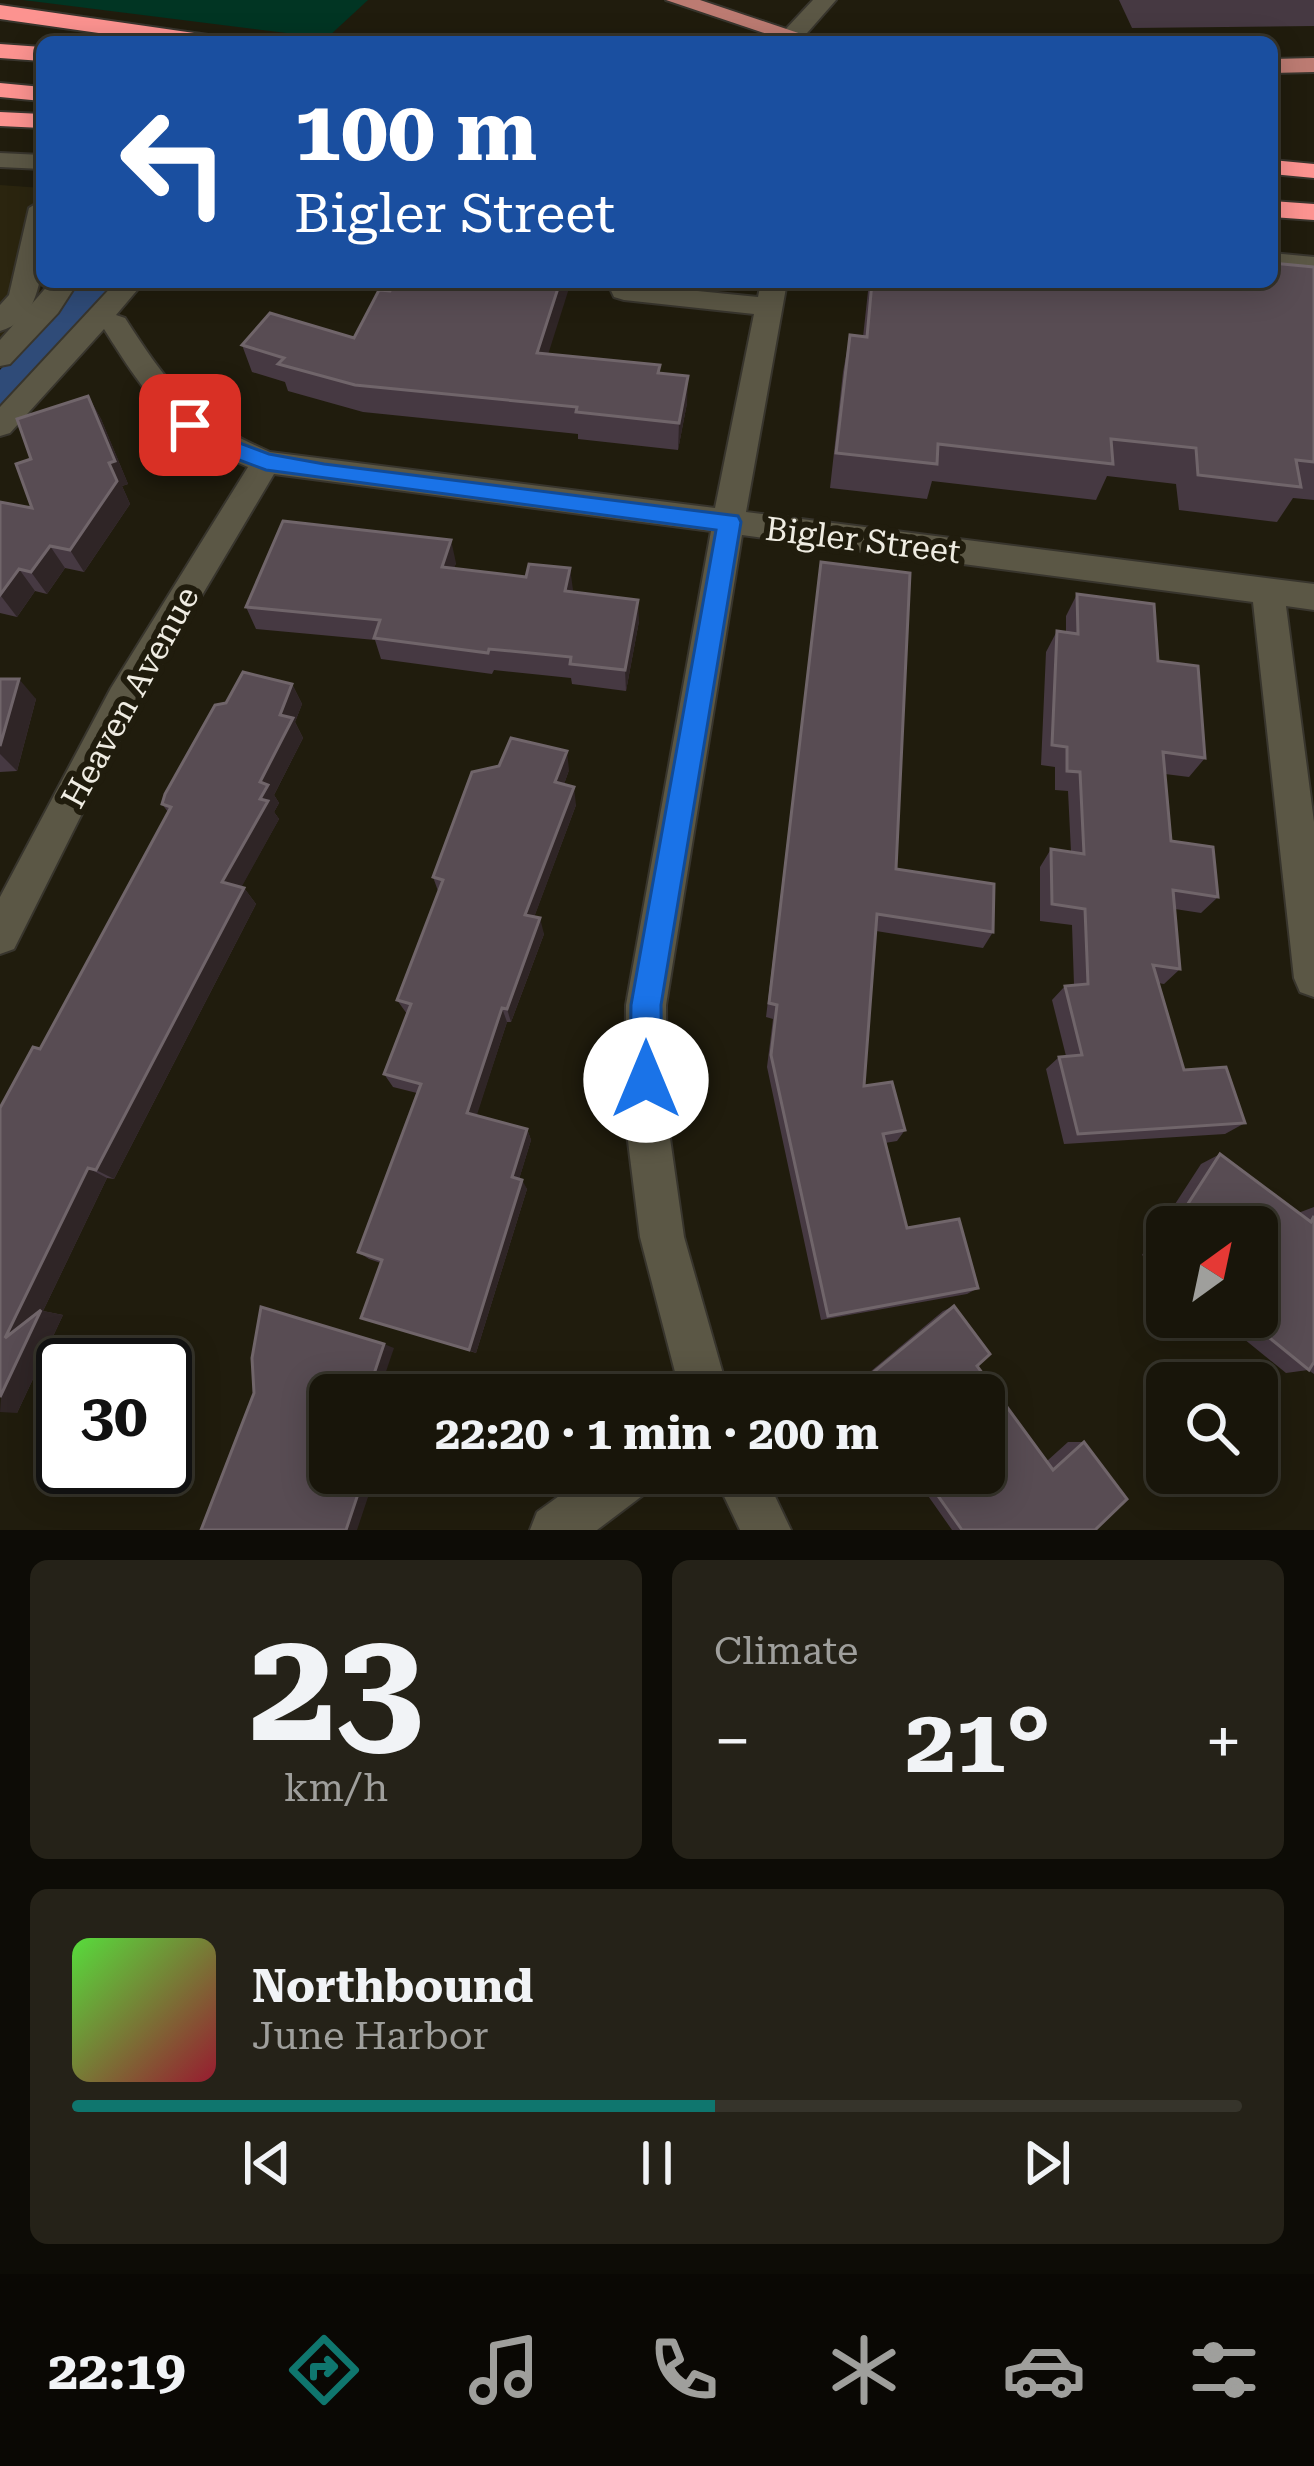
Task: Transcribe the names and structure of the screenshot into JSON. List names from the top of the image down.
{
  "streets": {
    "street": ["Bigler Street", "Heaven Avenue"]
  },
  "crossings": [
    ["Bigler Street", "Heaven Avenue"]
  ],
  "north": "top right",
  "page": {
    "turn": ["100 m", "Bigler Street"],
    "limit": "30",
    "trip": "22:20 · 1 min · 200 m",
    "tile": [
      ["23", "km/h"],
      "Climate"
    ],
    "heat": ["−", "21°", "+"],
    "song": ["Northbound", "June Harbor"],
    "tabs": "22:19"
  }
}
